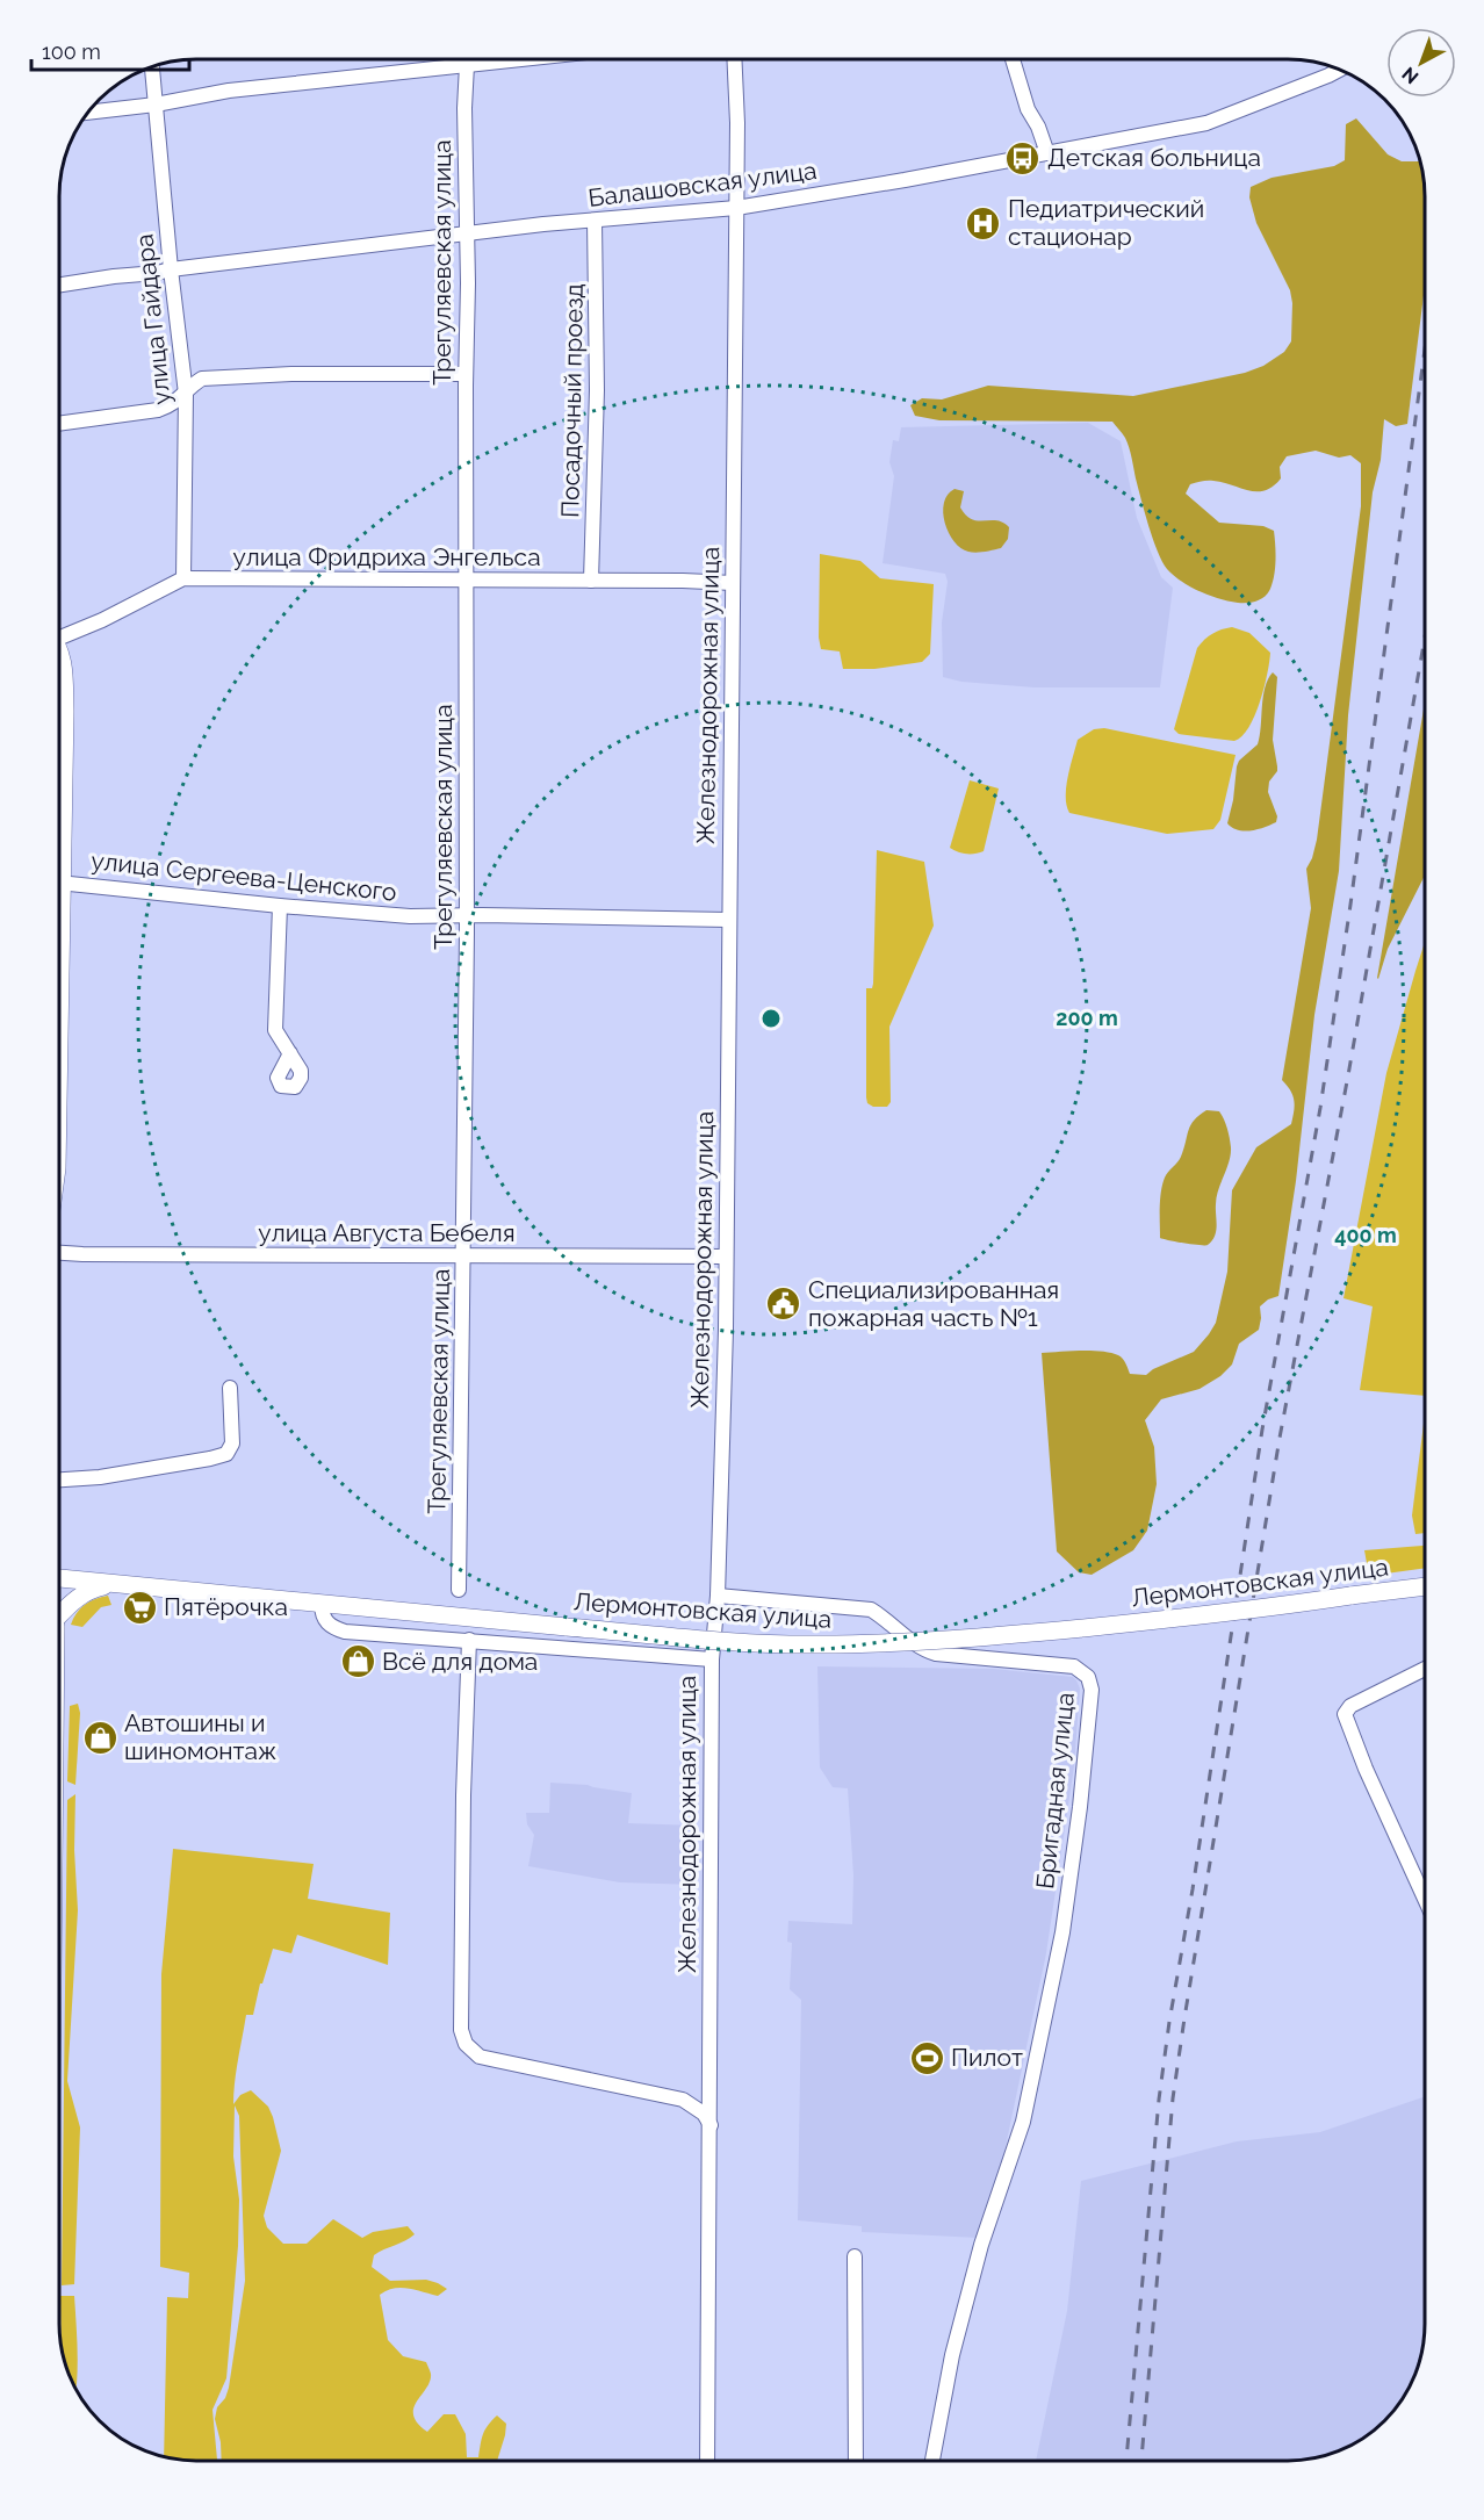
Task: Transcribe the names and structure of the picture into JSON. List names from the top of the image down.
{
  "streets": {
    "main road": ["Лермонтовская улица"],
    "street": [
      "Балашовская улица",
      "Трегуляевская улица",
      "улица Гайдара",
      "Посадочный проезд",
      "улица Фридриха Энгельса",
      "Железнодорожная улица",
      "улица Сергеева-Ценского",
      "улица Августа Бебеля",
      "Бригадная улица"
    ]
  },
  "crossings": [
    ["Балашовская улица", "Трегуляевская улица"],
    ["Балашовская улица", "улица Гайдара"],
    ["Балашовская улица", "Посадочный проезд"],
    ["Балашовская улица", "Железнодорожная улица"],
    ["Трегуляевская улица", "улица Фридриха Энгельса"],
    ["Трегуляевская улица", "улица Сергеева-Ценского"],
    ["Трегуляевская улица", "улица Августа Бебеля"],
    ["улица Гайдара", "улица Фридриха Энгельса"],
    ["Посадочный проезд", "улица Фридриха Энгельса"],
    ["улица Фридриха Энгельса", "Железнодорожная улица"],
    ["Железнодорожная улица", "улица Сергеева-Ценского"],
    ["Железнодорожная улица", "улица Августа Бебеля"],
    ["Железнодорожная улица", "Бригадная улица"]
  ],
  "places": {
    "bus stop": ["Детская больница"],
    "hospital": ["Педиатрический стационар"],
    "public building": ["Специализированная пожарная часть №1"],
    "supermarket": ["Пятёрочка"],
    "shop": ["Всё для дома", "Автошины и шиномонтаж"],
    "sports": ["Пилот"]
  },
  "scale_bar": "100 m",
  "north": "bottom left",
  "rings": ["200 m", "400 m"]
}
